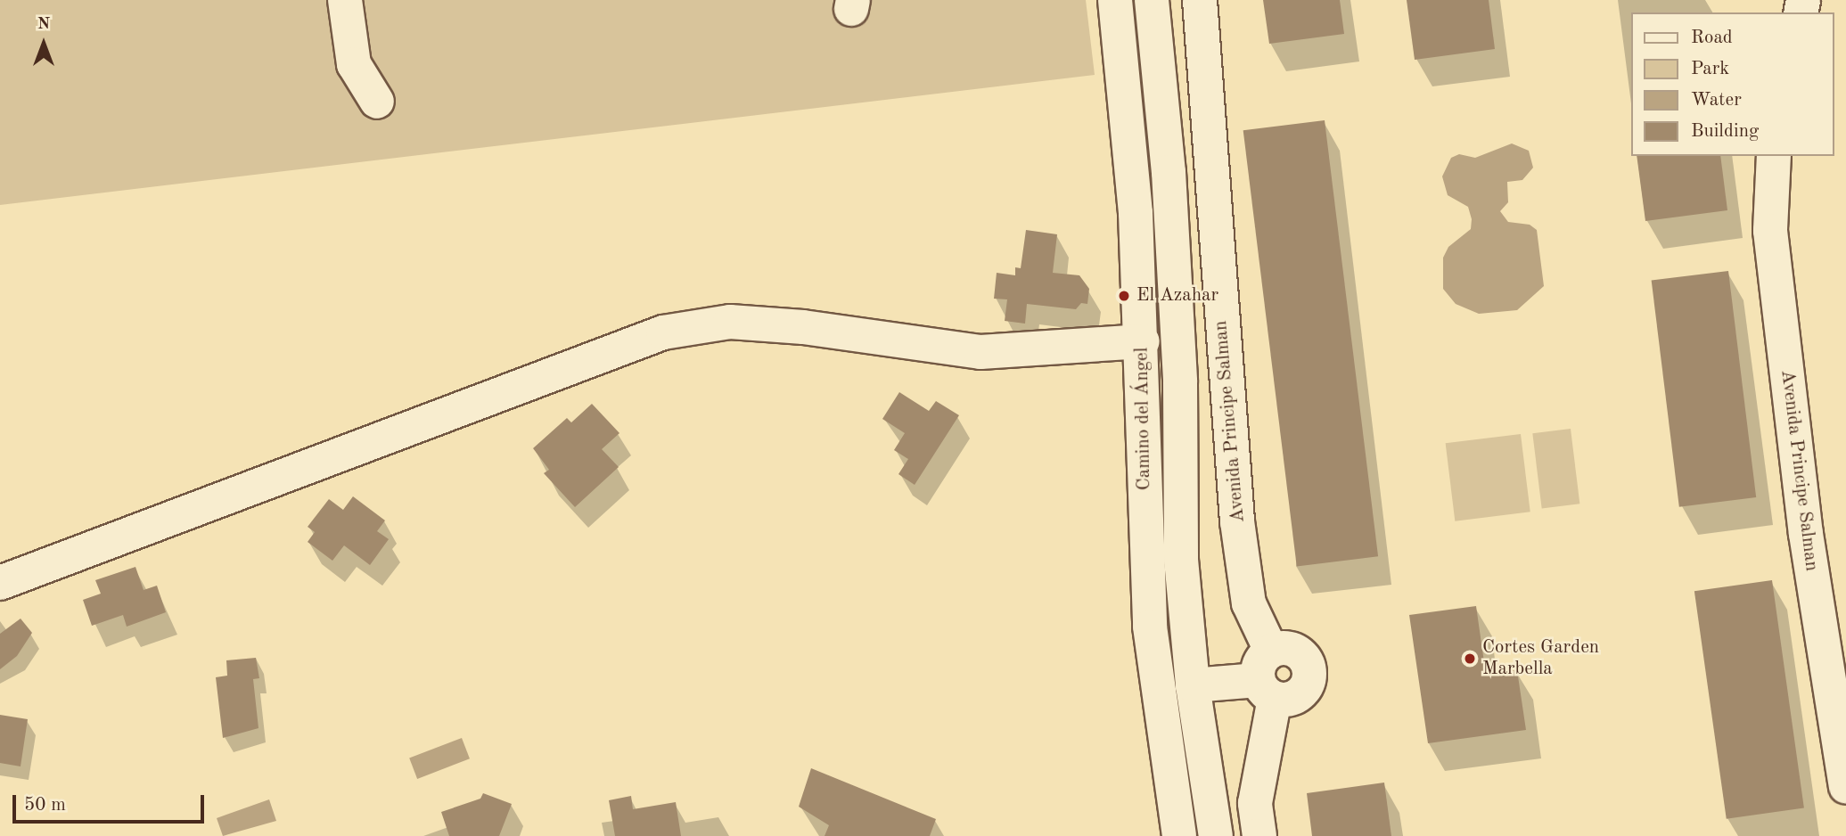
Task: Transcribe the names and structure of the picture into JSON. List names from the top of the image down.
{
  "streets": {
    "street": ["Camino del Ángel", "Avenida Principe Salman"]
  },
  "places": ["El Azahar", "Cortes Garden Marbella"],
  "legend": [
    "Road",
    "Park",
    "Water",
    "Building"
  ],
  "scale_bar": "50 m",
  "north": "top"
}
